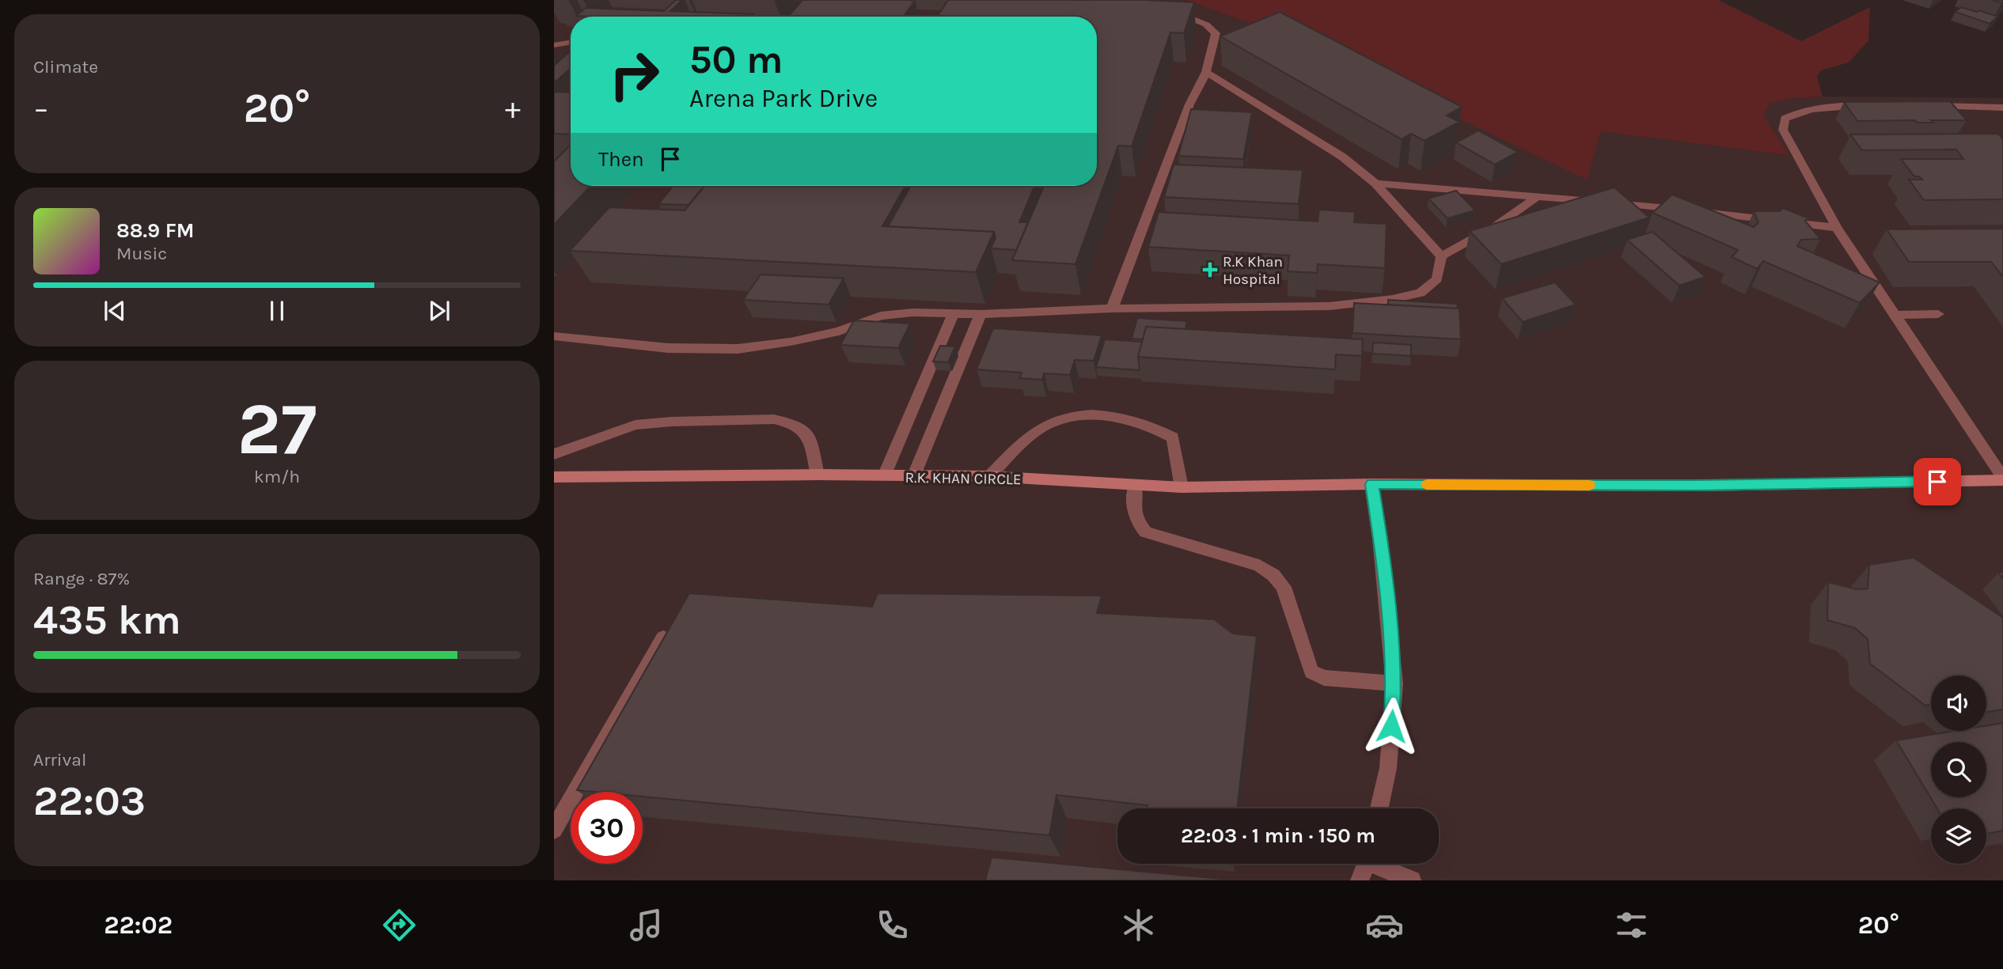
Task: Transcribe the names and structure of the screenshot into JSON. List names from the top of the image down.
{
  "streets": {
    "street": ["R.K. KHAN CIRCLE"]
  },
  "places": {
    "health": ["R.K Khan Hospital"]
  },
  "page": {
    "tile": [
      "Climate",
      ["27", "km/h"],
      ["Range · 87%", "435 km"],
      ["Arrival", "22:03"]
    ],
    "turn": ["50 m", "Arena Park Drive"],
    "heat": ["−", "20°", "+"],
    "then": "Then",
    "song": ["88.9 FM", "Music"],
    "limit": "30",
    "trip": "22:03 · 1 min · 150 m",
    "tabs": ["22:02", "20°"]
  }
}
